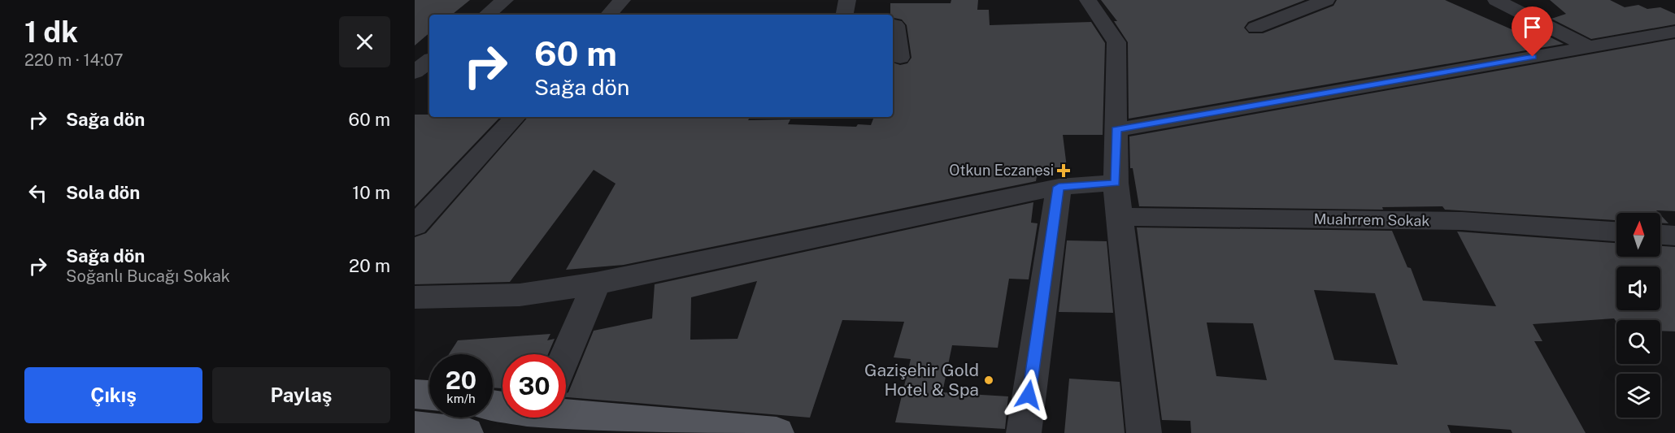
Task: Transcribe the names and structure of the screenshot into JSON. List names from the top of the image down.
{
  "streets": {
    "street": ["Muahrrem Sokak"]
  },
  "places": {
    "health": ["Otkun Eczanesi"],
    "other": ["Gazişehir Gold Hotel & Spa"]
  },
  "north": "top",
  "page": {
    "heading": ["1 dk", "220 m · 14:07"],
    "turn": ["60 m", "Sağa dön"],
    "list": [
      {
        "name": "Sağa dön",
        "value": "60 m"
      },
      {
        "name": "Sola dön",
        "value": "10 m"
      },
      {
        "name": "Sağa dön",
        "note": "Soğanlı Bucağı Sokak",
        "value": "20 m"
      }
    ],
    "speed": "20 km/h",
    "limit": "30",
    "buttons": ["Çıkış", "Paylaş"]
  }
}
